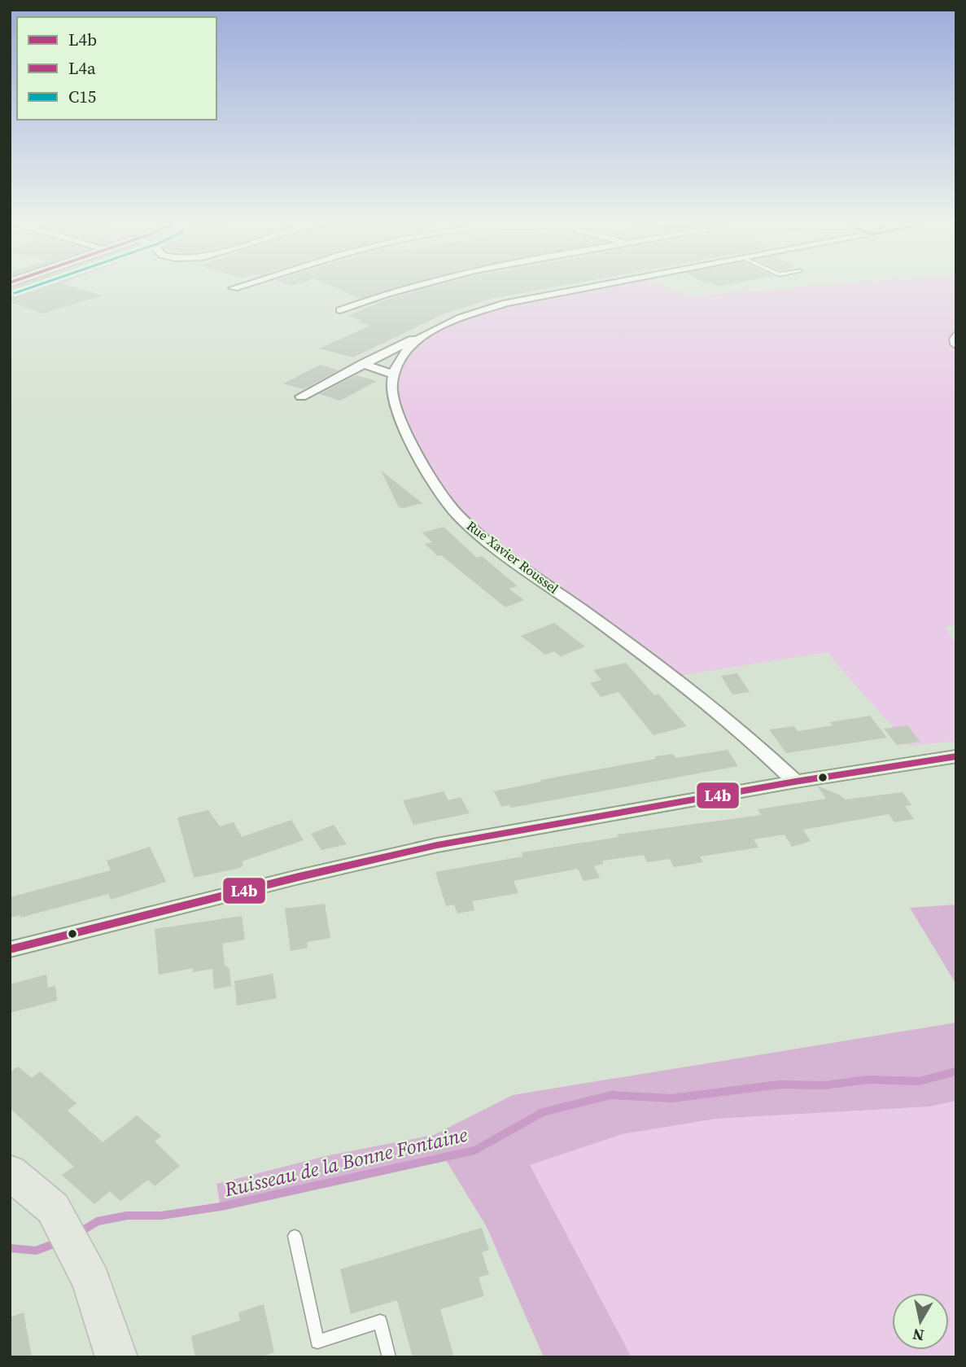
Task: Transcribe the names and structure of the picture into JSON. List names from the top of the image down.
{
  "streets": {
    "street": ["Rue Xavier Roussel"]
  },
  "water": ["Ruisseau de la Bonne Fontaine"],
  "lines": ["transit line C15", "transit line L4b"],
  "legend": ["L4b", "L4a", "C15"],
  "north": "bottom"
}
